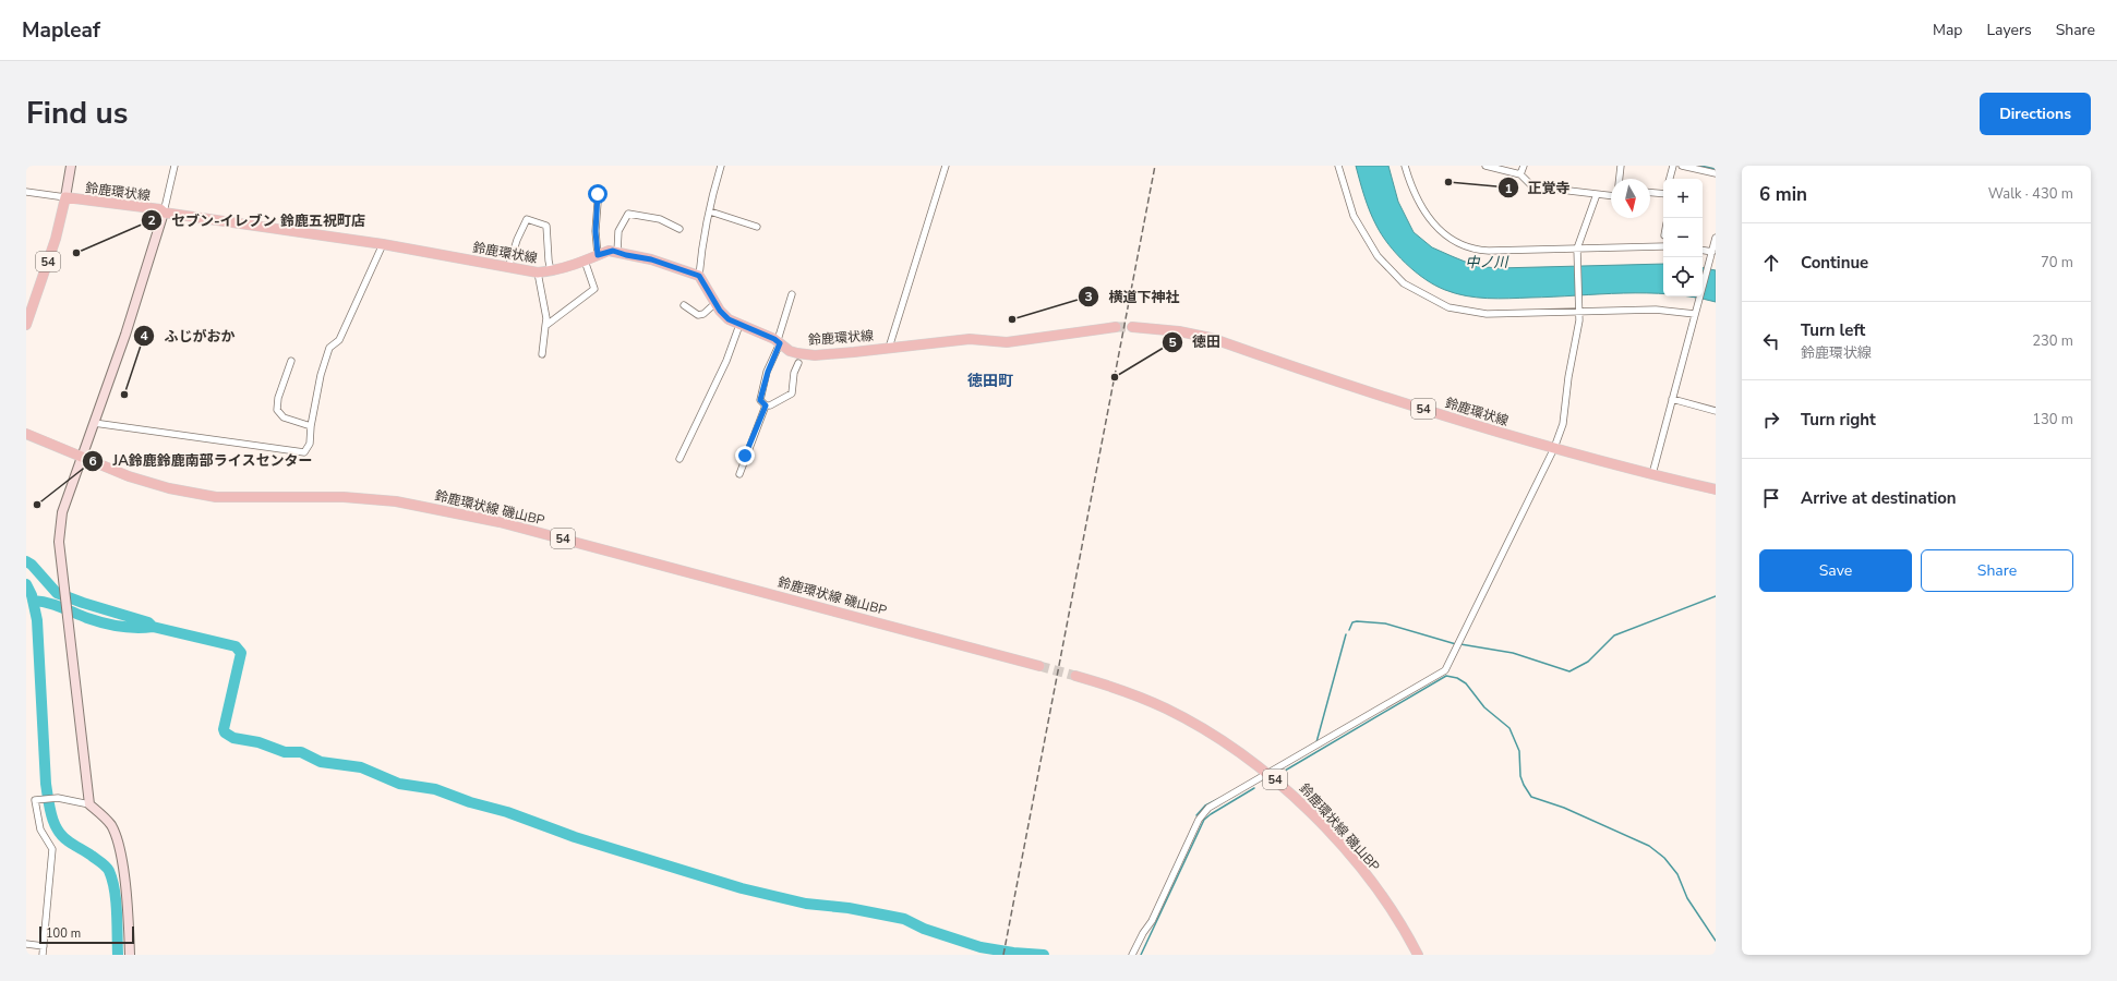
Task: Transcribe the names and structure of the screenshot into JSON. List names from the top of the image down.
{
  "streets": {
    "main road": ["鈴鹿環状線", "54", "鈴鹿環状線 磯山BP"]
  },
  "crossings": [
    ["54", "鈴鹿環状線 磯山BP"]
  ],
  "districts": ["徳田町"],
  "water": ["中ノ川"],
  "places": [
    "正覚寺",
    "セブン-イレブン 鈴鹿五祝町店",
    "横道下神社",
    "徳田",
    "ふじがおか",
    "JA鈴鹿鈴鹿南部ライスセンター"
  ],
  "scale_bar": "100 m",
  "north": "bottom",
  "page": {
    "header": "Mapleaf",
    "nav": ["Map", "Layers", "Share"],
    "title": "Find us",
    "buttons": [
      "Directions",
      ["Save", "Share"]
    ],
    "heading": ["6 min", "Walk · 430 m"],
    "map_buttons": ["+", "−"],
    "list": [
      ["Continue", "70 m"],
      ["Turn left", "鈴鹿環状線", "230 m"],
      ["Turn right", "130 m"],
      "Arrive at destination"
    ],
    "scale": "100 m"
  }
}
